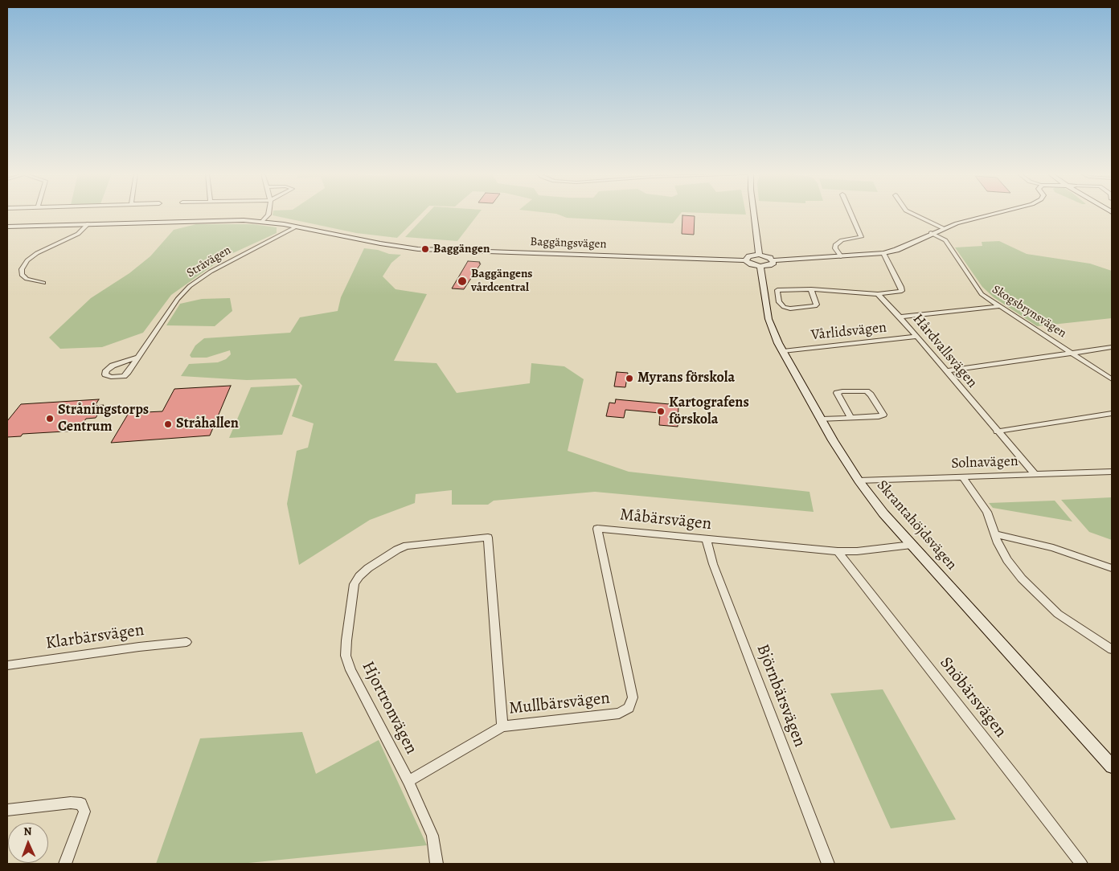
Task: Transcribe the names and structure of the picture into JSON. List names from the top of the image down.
{
  "streets": {
    "street": [
      "Baggängsvägen",
      "Stråvägen",
      "Skogsbrynsvägen",
      "Vårlidsvägen",
      "Hårdvallsvägen",
      "Solnavägen",
      "Måbärsvägen",
      "Skrantahöjdsvägen",
      "Klarbärsvägen",
      "Björnbärsvägen",
      "Snöbärsvägen",
      "Mullbärsvägen",
      "Hjortronvägen"
    ]
  },
  "crossings": [
    ["Baggängsvägen", "Stråvägen"],
    ["Vårlidsvägen", "Hårdvallsvägen"],
    ["Vårlidsvägen", "Skrantahöjdsvägen"],
    ["Hårdvallsvägen", "Solnavägen"],
    ["Solnavägen", "Skrantahöjdsvägen"],
    ["Måbärsvägen", "Skrantahöjdsvägen"],
    ["Måbärsvägen", "Björnbärsvägen"],
    ["Måbärsvägen", "Snöbärsvägen"],
    ["Måbärsvägen", "Mullbärsvägen"],
    ["Mullbärsvägen", "Hjortronvägen"]
  ],
  "places": [
    "Baggängen",
    "Baggängens vårdcentral",
    "Myrans förskola",
    "Kartografens förskola",
    "Stråningstorps Centrum",
    "Stråhallen"
  ],
  "north": "top"
}
